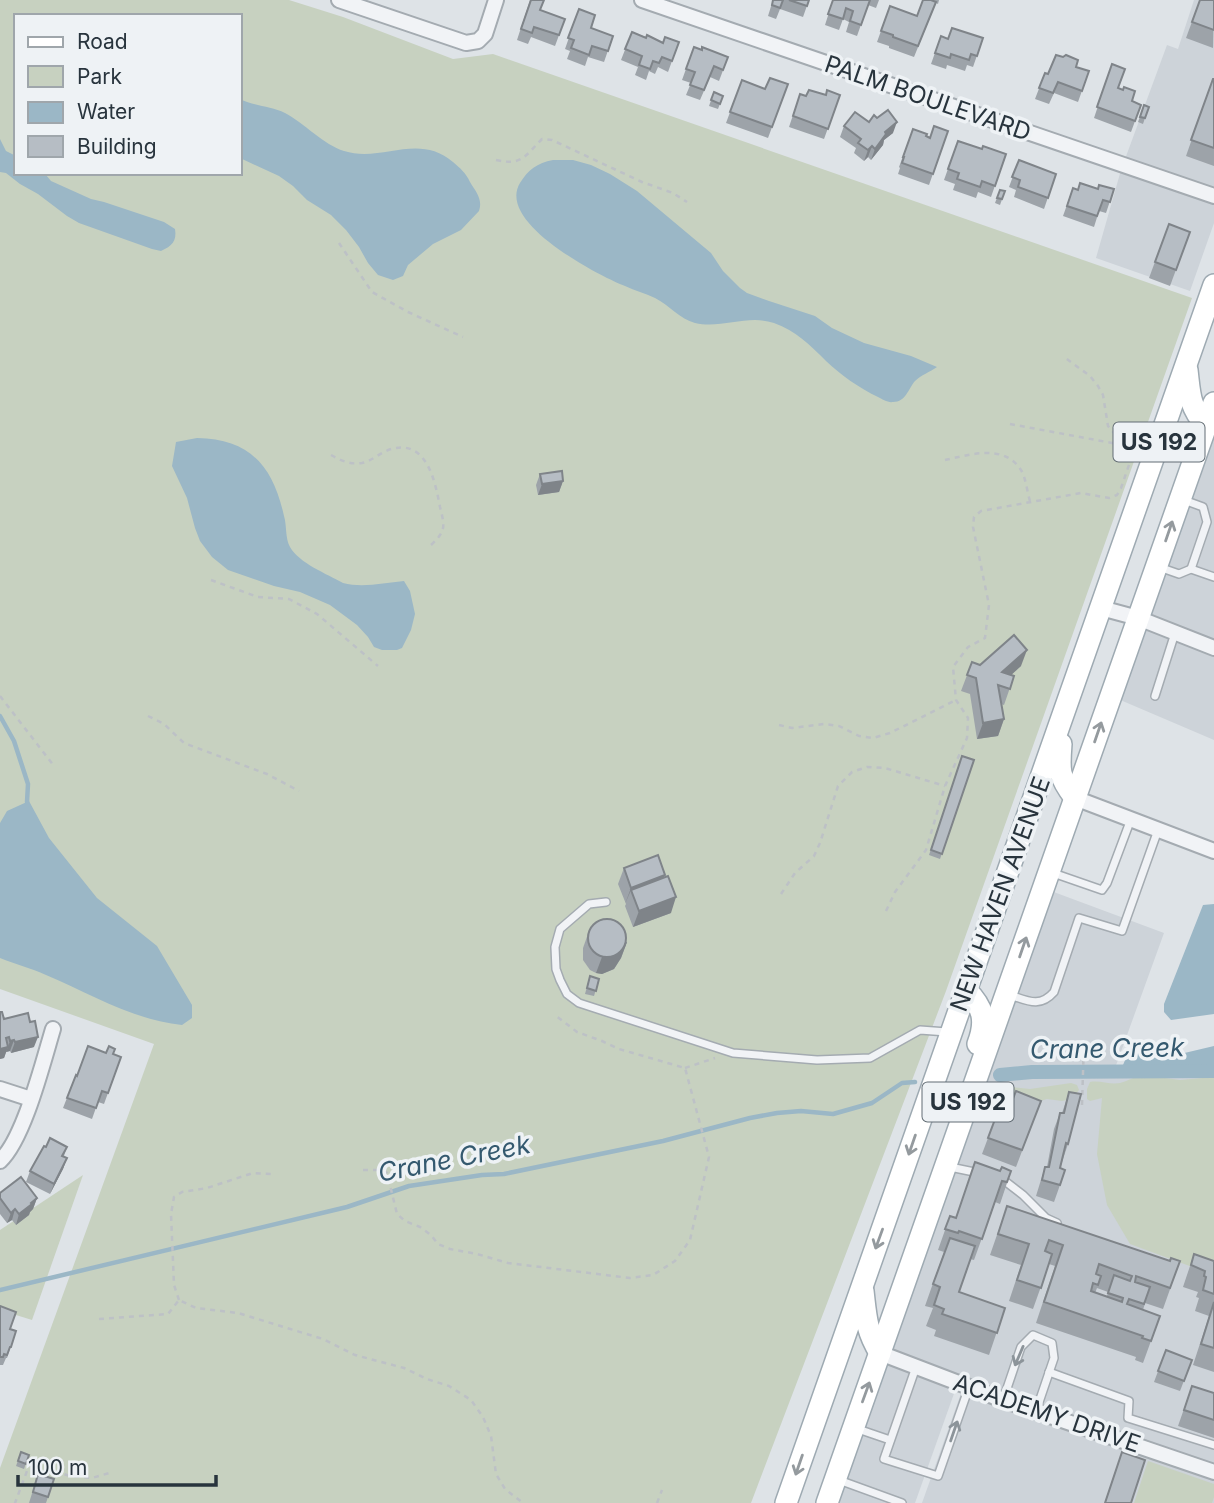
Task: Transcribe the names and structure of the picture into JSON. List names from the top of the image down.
{
  "streets": {
    "main road": ["US 192", "NEW HAVEN AVENUE"],
    "street": ["PALM BOULEVARD", "ACADEMY DRIVE"]
  },
  "crossings": [
    ["NEW HAVEN AVENUE", "ACADEMY DRIVE"]
  ],
  "water": ["Crane Creek"],
  "legend": [
    "Road",
    "Park",
    "Water",
    "Building"
  ],
  "scale_bar": "100 m"
}
